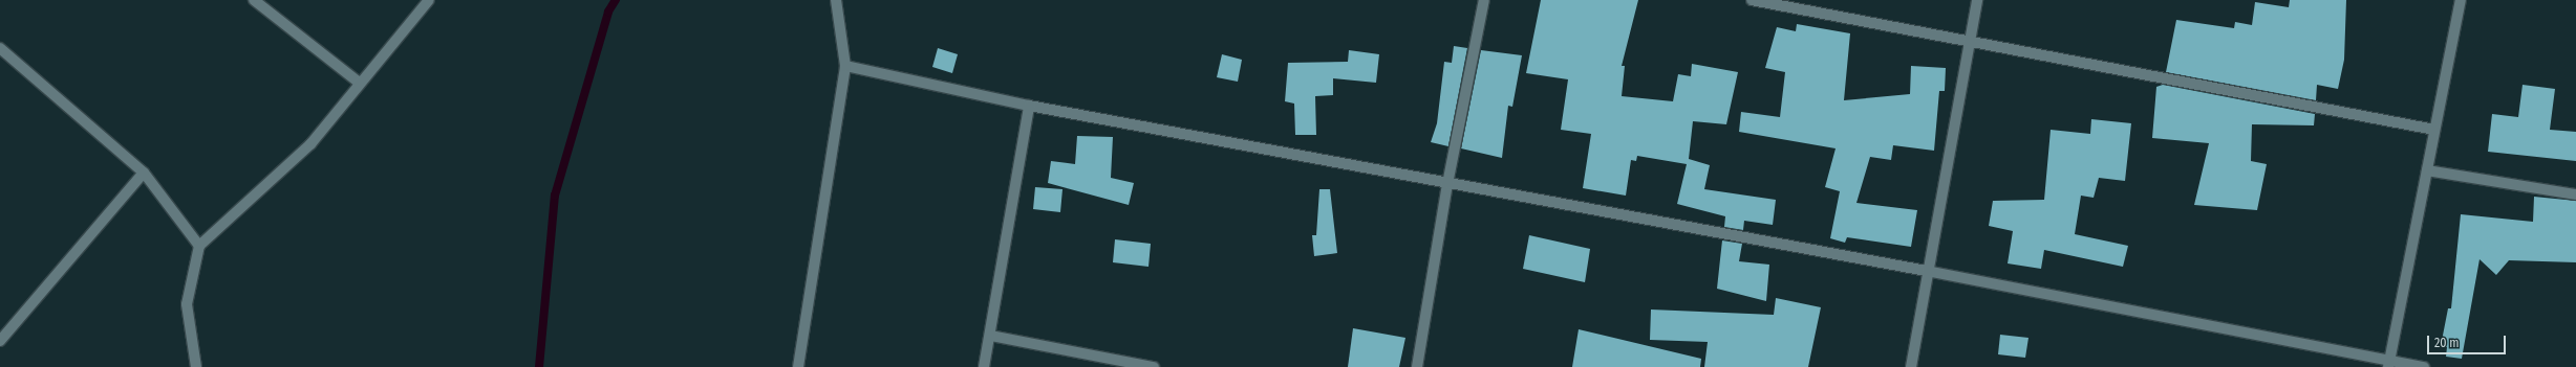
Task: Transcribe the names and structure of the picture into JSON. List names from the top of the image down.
{
  "scale_bar": "20 m"
}
